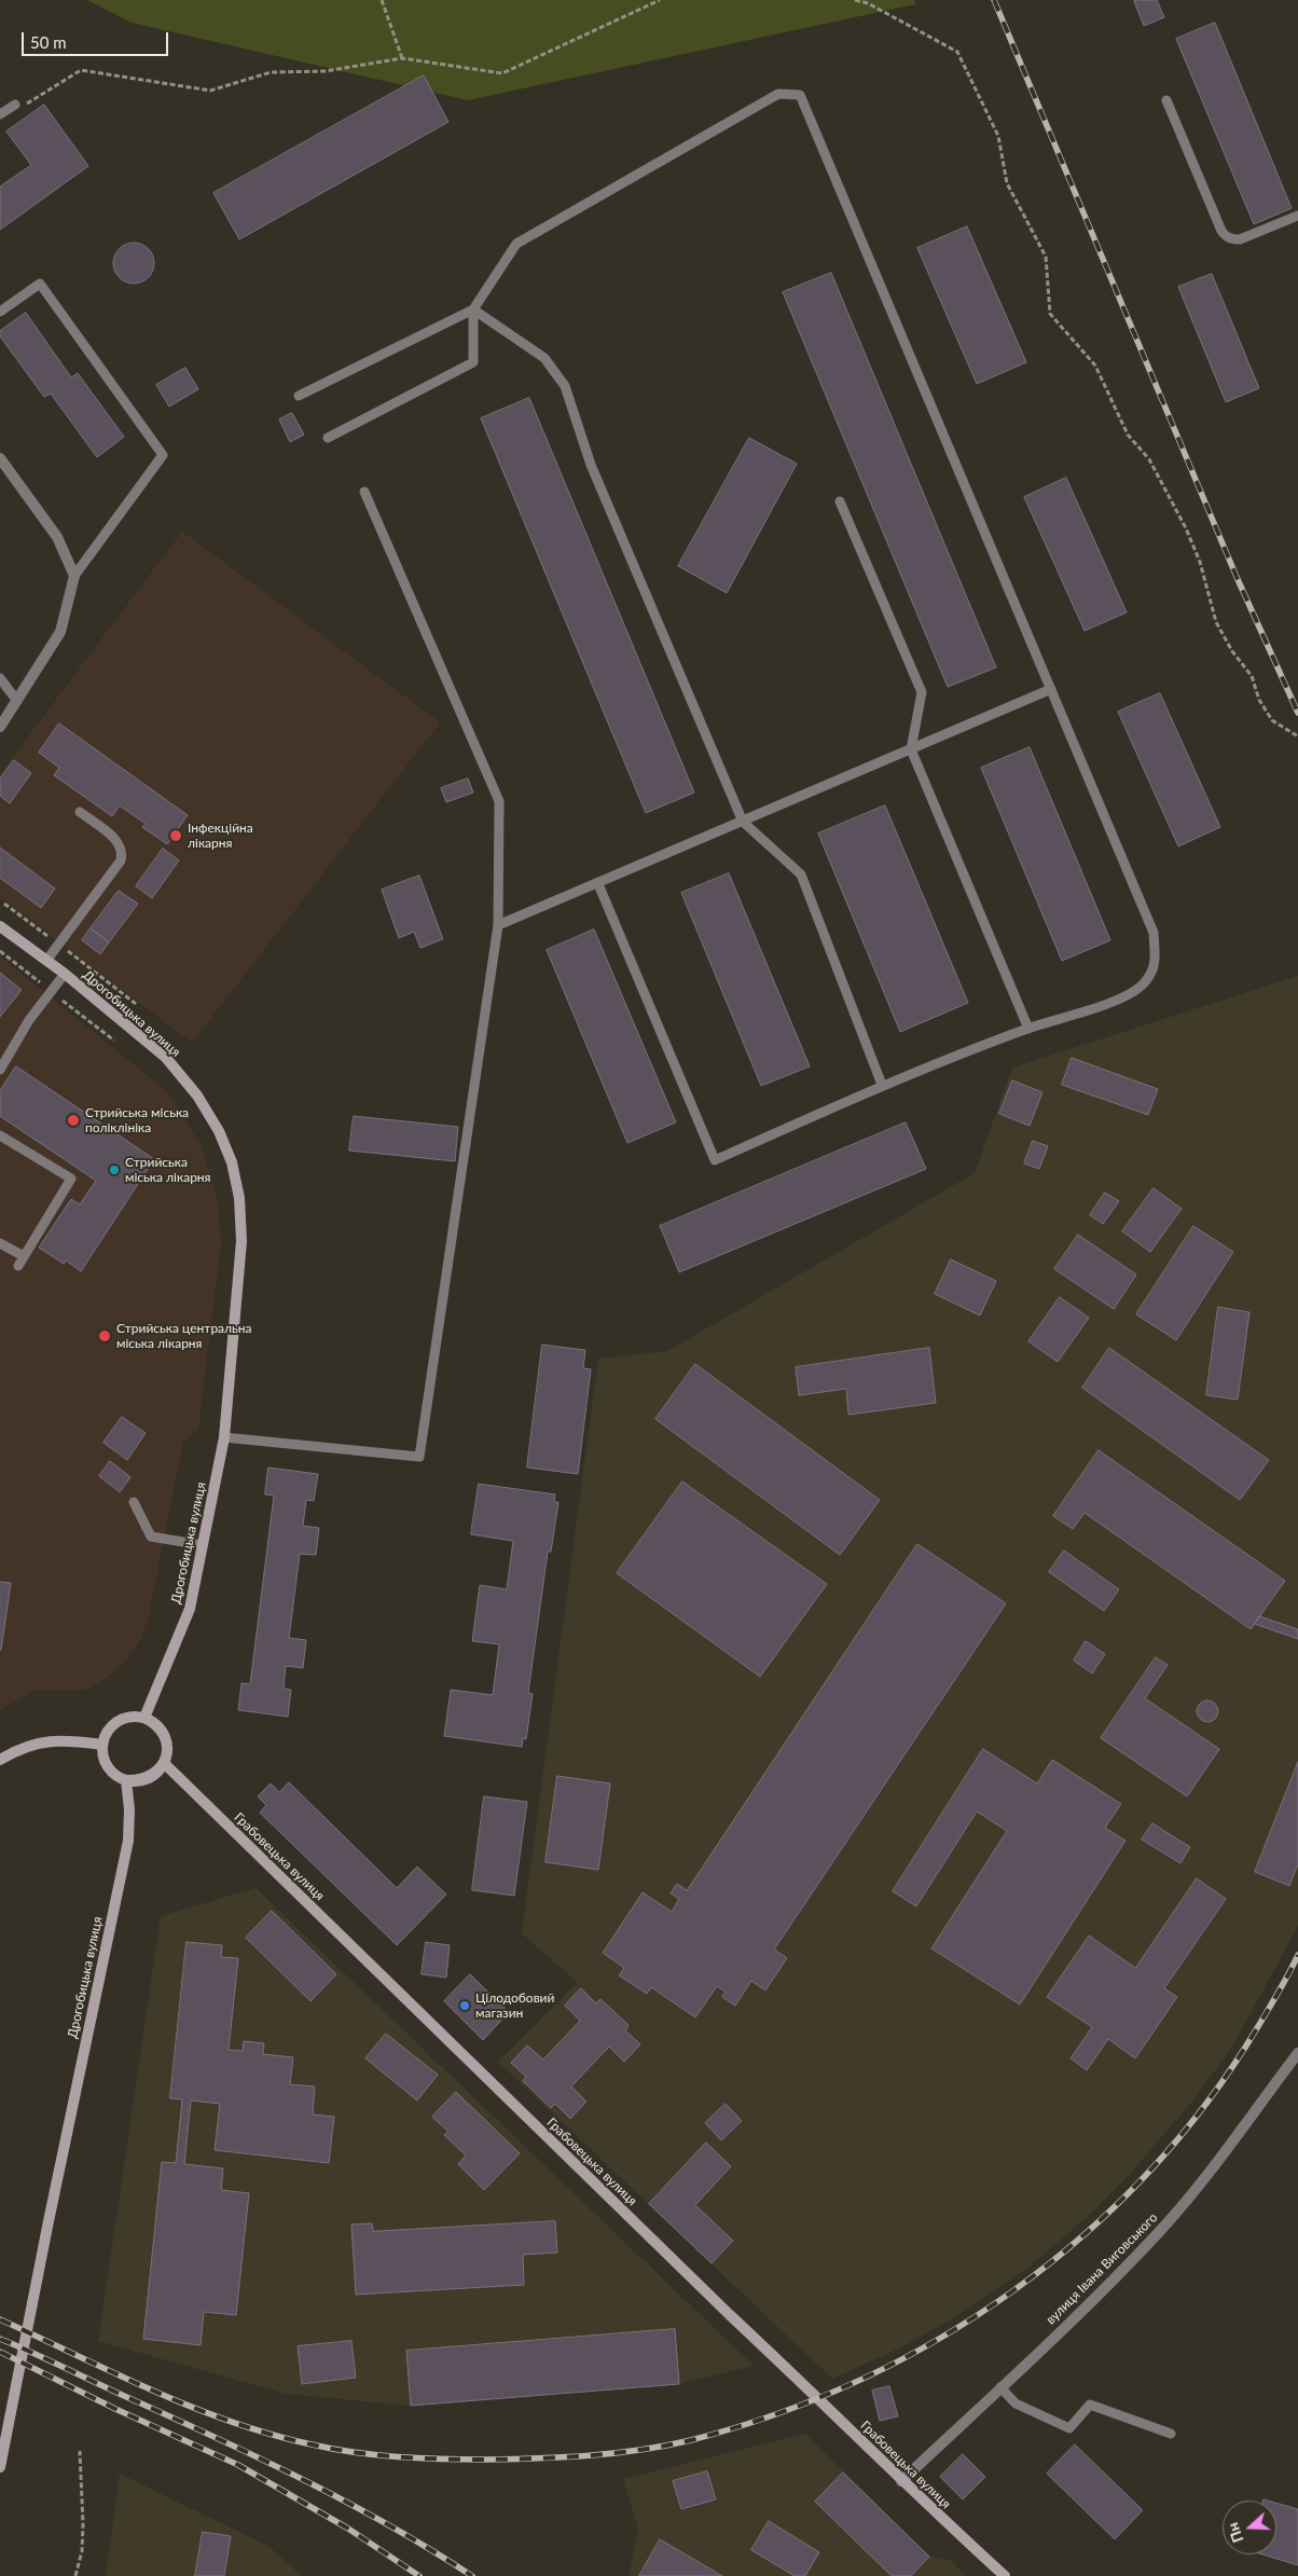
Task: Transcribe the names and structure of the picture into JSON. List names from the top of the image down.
{
  "streets": {
    "main road": ["Дрогобицька вулиця", "Грабовецька вулиця"],
    "street": ["вулиця Івана Виговського"]
  },
  "crossings": [
    ["Дрогобицька вулиця", "Грабовецька вулиця"],
    ["Грабовецька вулиця", "вулиця Івана Виговського"]
  ],
  "places": [
    "Інфекційна лікарня",
    "Стрийська міська поліклініка",
    "Стрийська міська лікарня",
    "Стрийська центральна міська лікарня",
    "Цілодобовий магазин"
  ],
  "scale_bar": "50 m",
  "north": "left"
}
